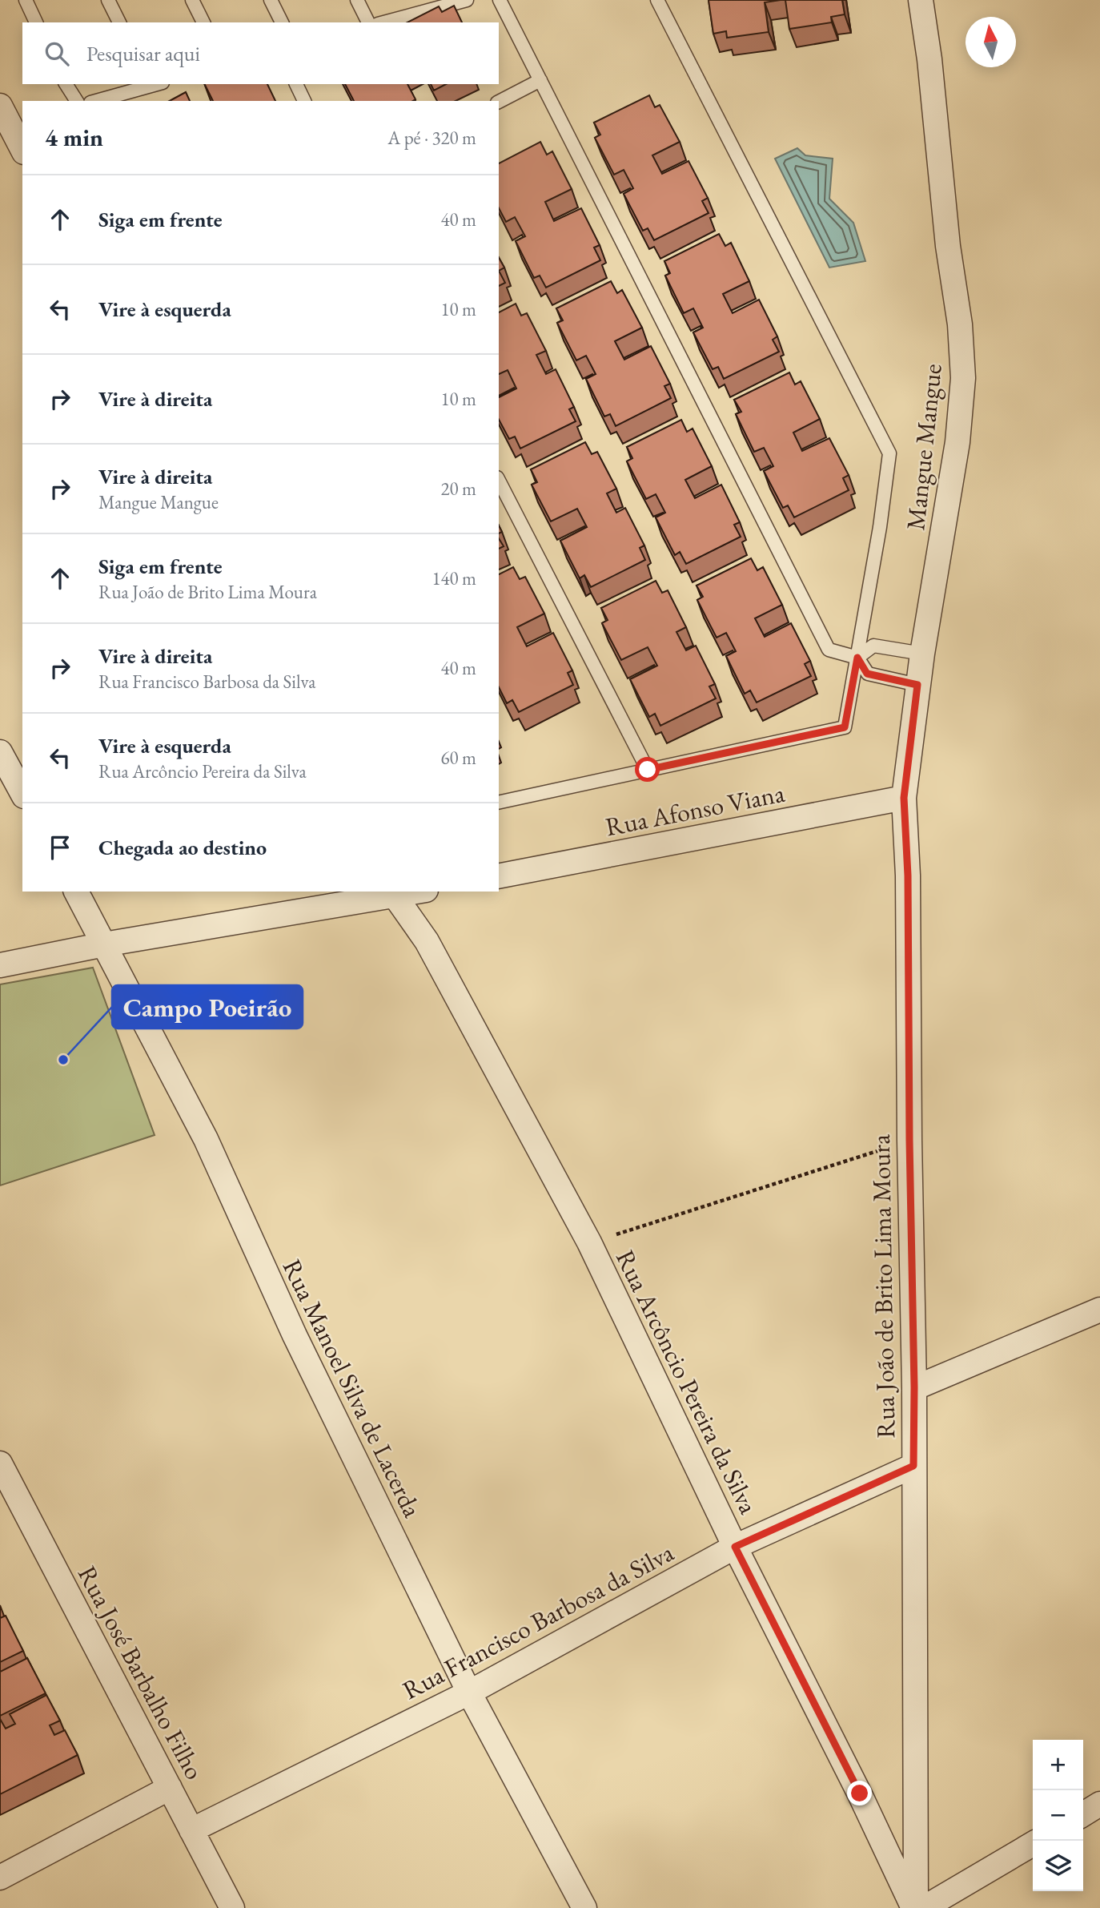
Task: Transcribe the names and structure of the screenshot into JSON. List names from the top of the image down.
{
  "streets": {
    "street": [
      "Mangue Mangue",
      "Rua Afonso Viana",
      "Rua João de Brito Lima Moura",
      "Rua Arcôncio Pereira da Silva",
      "Rua Manoel Silva de Lacerda",
      "Rua Francisco Barbosa da Silva",
      "Rua José Barbalho Filho"
    ]
  },
  "crossings": [
    ["Mangue Mangue", "Rua Afonso Viana"],
    ["Mangue Mangue", "Rua João de Brito Lima Moura"],
    ["Rua Afonso Viana", "Rua João de Brito Lima Moura"],
    ["Rua João de Brito Lima Moura", "Rua Arcôncio Pereira da Silva"],
    ["Rua João de Brito Lima Moura", "Rua Francisco Barbosa da Silva"],
    ["Rua Arcôncio Pereira da Silva", "Rua Francisco Barbosa da Silva"],
    ["Rua Manoel Silva de Lacerda", "Rua Francisco Barbosa da Silva"],
    ["Rua Francisco Barbosa da Silva", "Rua José Barbalho Filho"]
  ],
  "places": ["Campo Poeirão"],
  "north": "top",
  "page": {
    "search": "Pesquisar aqui",
    "heading": ["4 min", "A pé · 320 m"],
    "list": [
      ["Siga em frente", "40 m"],
      ["Vire à esquerda", "10 m"],
      ["Vire à direita", "10 m"],
      ["Vire à direita", "Mangue Mangue", "20 m"],
      ["Siga em frente", "Rua João de Brito Lima Moura", "140 m"],
      ["Vire à direita", "Rua Francisco Barbosa da Silva", "40 m"],
      ["Vire à esquerda", "Rua Arcôncio Pereira da Silva", "60 m"],
      "Chegada ao destino"
    ],
    "map_buttons": ["+", "−"]
  }
}
